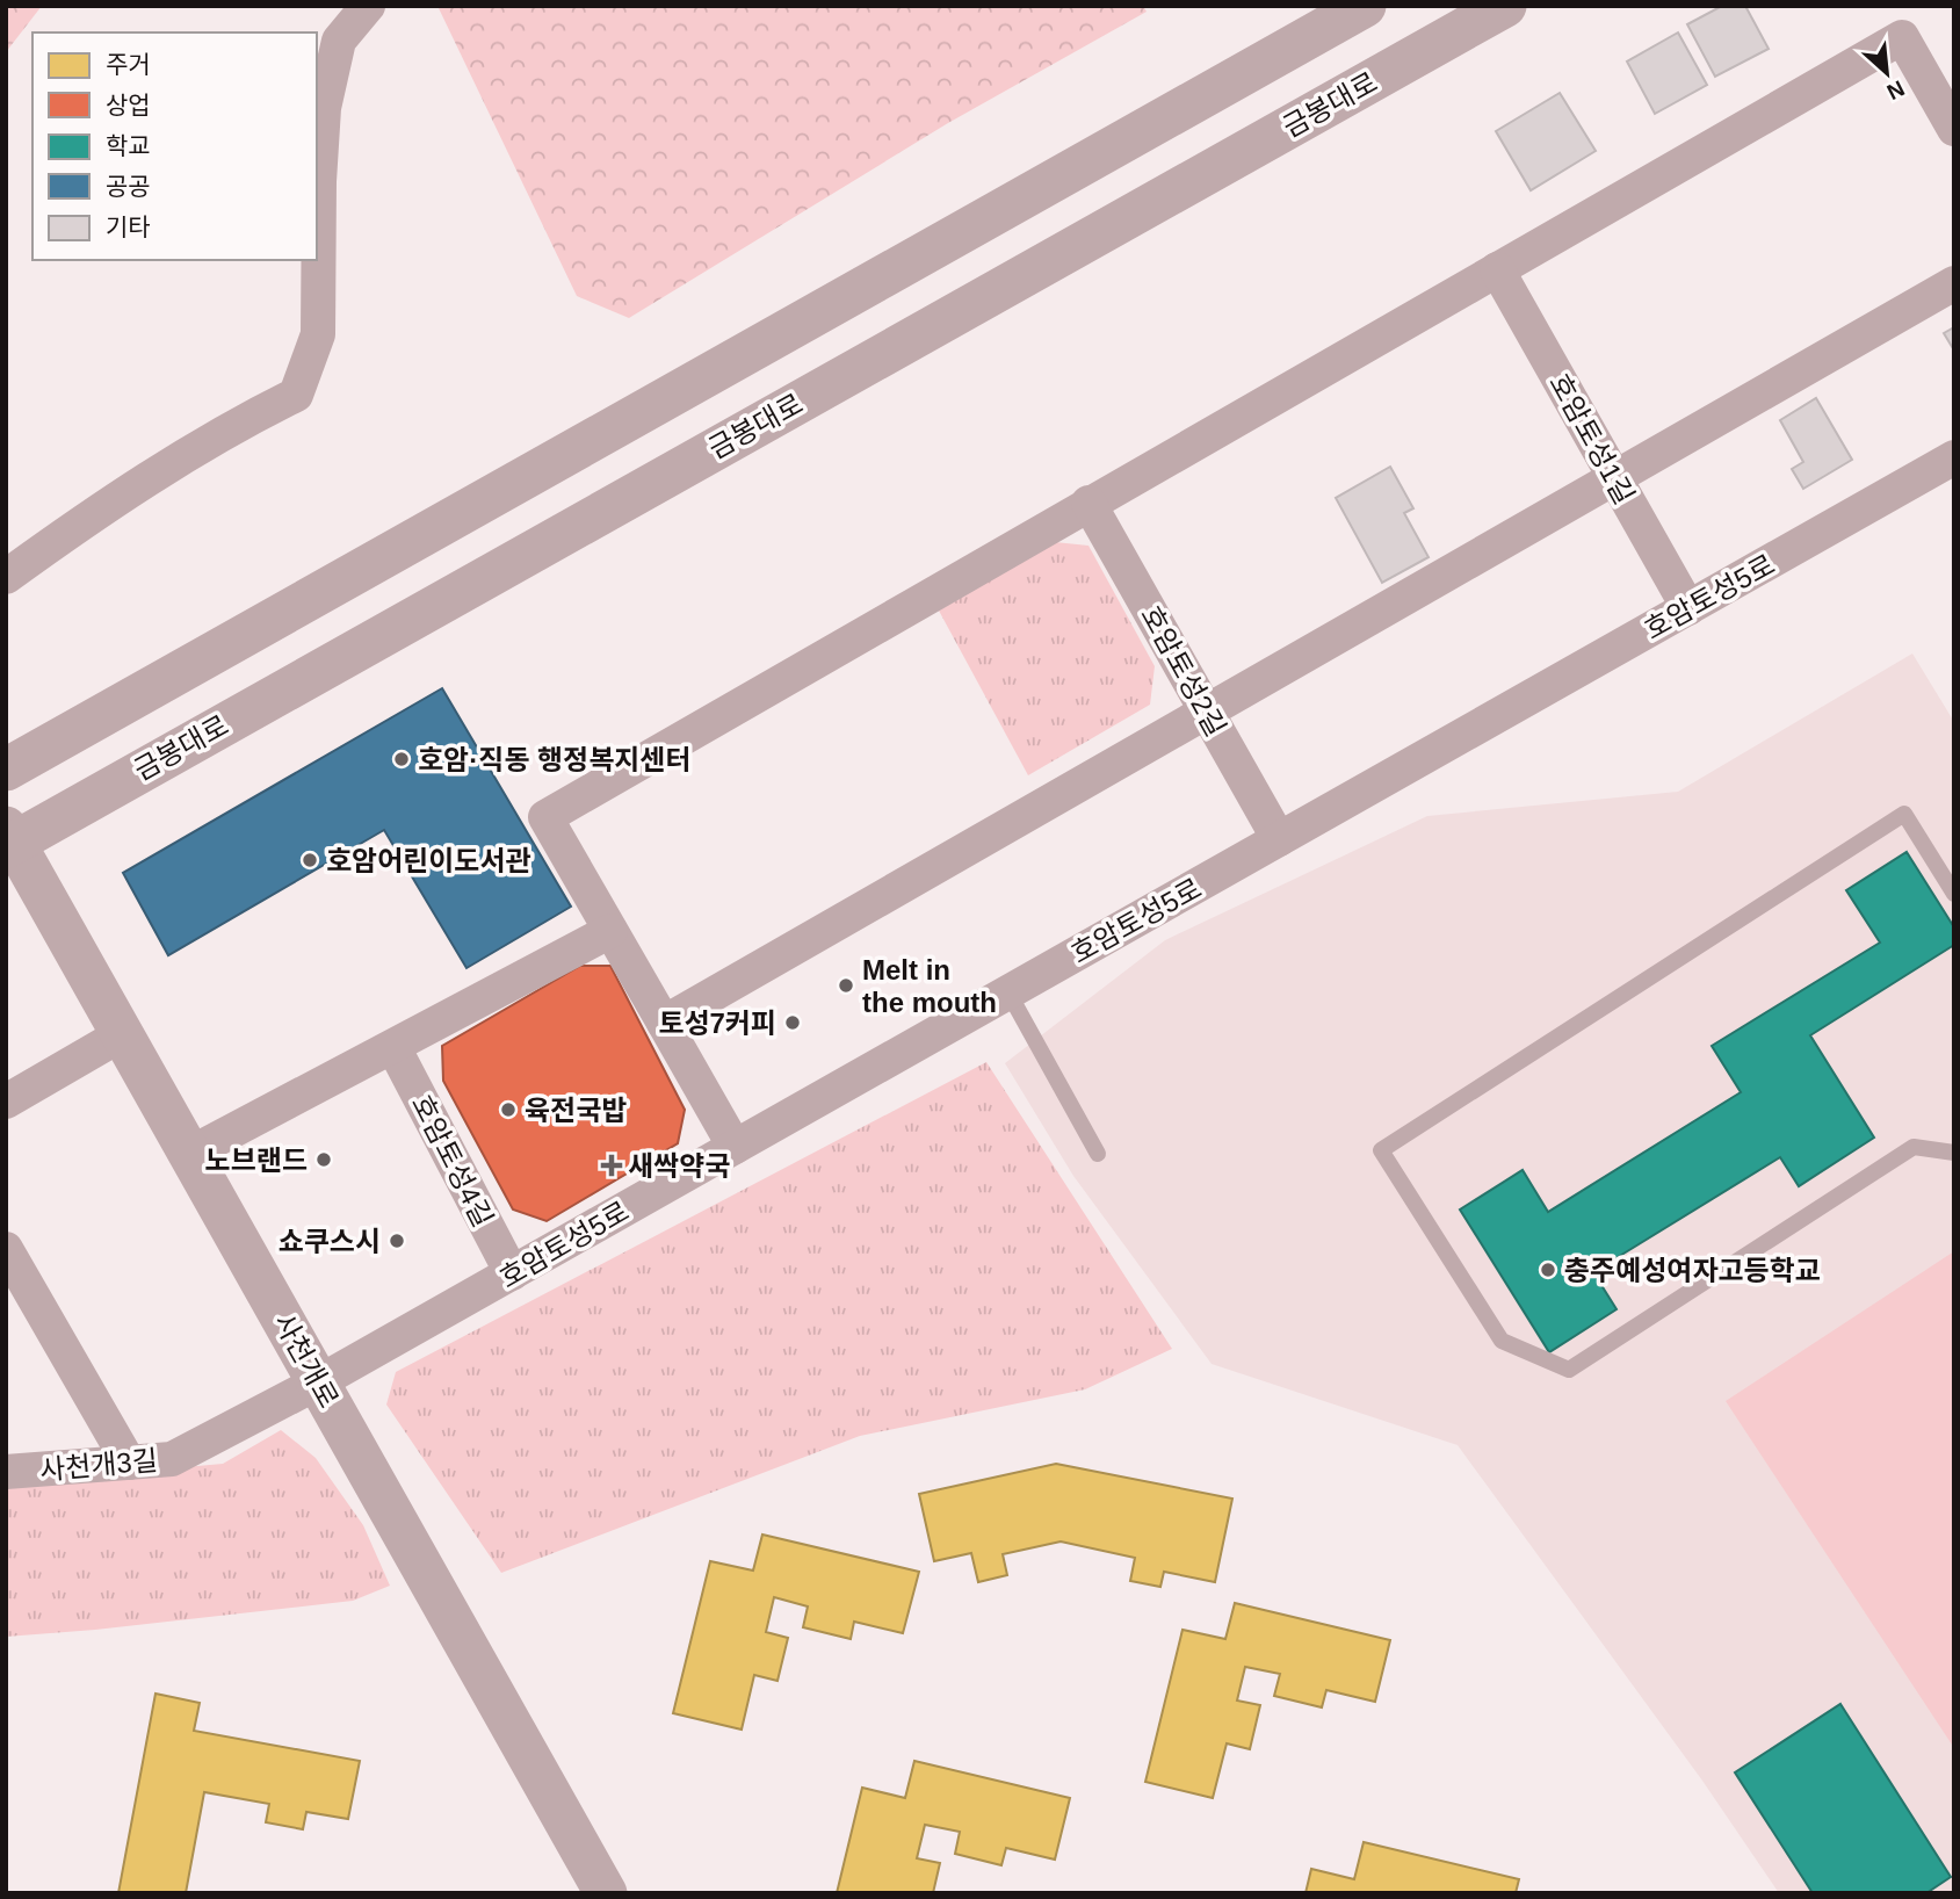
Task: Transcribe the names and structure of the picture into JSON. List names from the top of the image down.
{
  "streets": {
    "street": [
      "금봉대로",
      "호암토성1길",
      "호암토성5로",
      "호암토성2길",
      "호암토성4길",
      "사천개로",
      "사천개3길"
    ]
  },
  "crossings": [
    ["금봉대로", "사천개로"],
    ["호암토성1길", "호암토성5로"],
    ["호암토성5로", "호암토성2길"],
    ["호암토성5로", "호암토성4길"],
    ["호암토성5로", "사천개로"],
    ["호암토성5로", "사천개3길"],
    ["사천개로", "사천개3길"]
  ],
  "places": {
    "other": [
      "호암·직동 행정복지센터",
      "호암어린이도서관",
      "Melt in the mouth",
      "토성7커피",
      "육전국밥",
      "노브랜드",
      "쇼쿠스시",
      "충주예성여자고등학교"
    ],
    "health": ["새싹약국"]
  },
  "legend": [
    "주거",
    "상업",
    "학교",
    "공공",
    "기타"
  ],
  "north": "bottom right"
}
